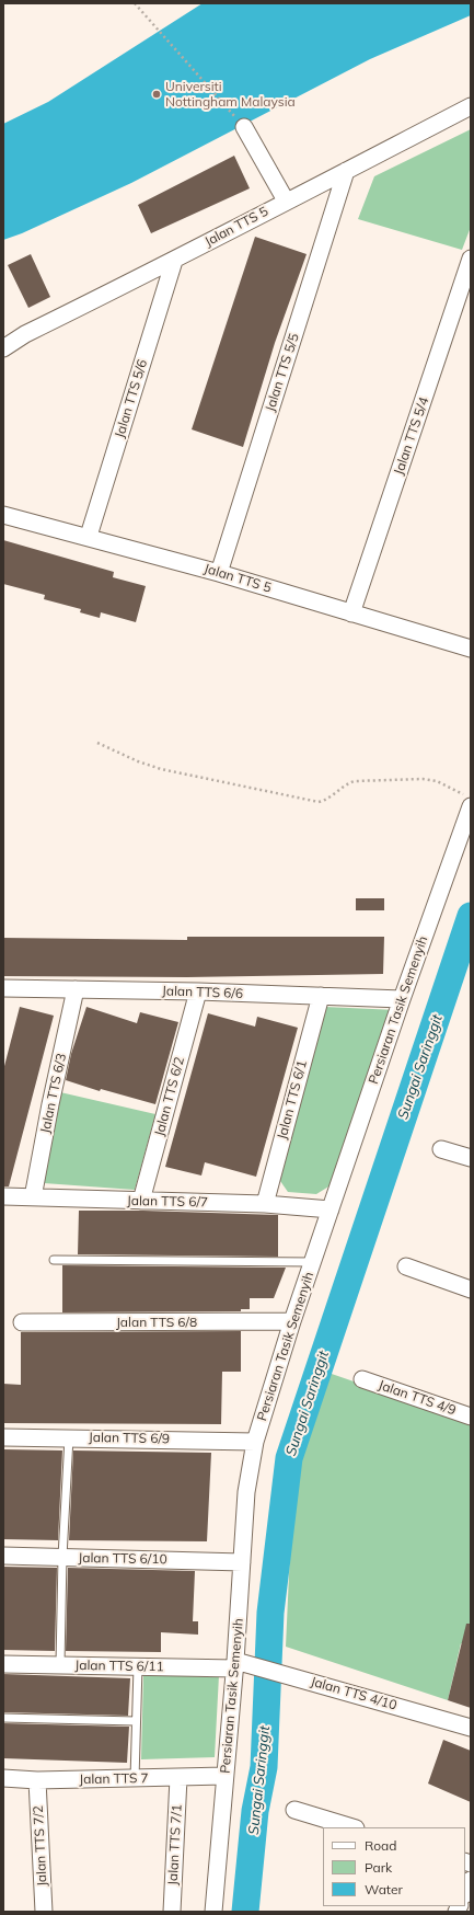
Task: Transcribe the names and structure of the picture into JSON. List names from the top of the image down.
{
  "streets": {
    "street": [
      "Jalan TTS 5",
      "Jalan TTS 5/5",
      "Jalan TTS 5/6",
      "Jalan TTS 5/4",
      "Jalan TTS 6/6",
      "Persiaran Tasik Semenyih",
      "Jalan TTS 6/3",
      "Jalan TTS 6/2",
      "Jalan TTS 6/1",
      "Jalan TTS 6/7",
      "Jalan TTS 6/8",
      "Jalan TTS 4/9",
      "Jalan TTS 6/9",
      "Jalan TTS 6/10",
      "Jalan TTS 6/11",
      "Jalan TTS 4/10",
      "Jalan TTS 7",
      "Jalan TTS 7/1",
      "Jalan TTS 7/2"
    ]
  },
  "crossings": [
    ["Jalan TTS 5", "Jalan TTS 5/5"],
    ["Jalan TTS 5", "Jalan TTS 5/6"],
    ["Jalan TTS 5", "Jalan TTS 5/4"],
    ["Jalan TTS 6/6", "Persiaran Tasik Semenyih"],
    ["Jalan TTS 6/6", "Jalan TTS 6/3"],
    ["Jalan TTS 6/6", "Jalan TTS 6/2"],
    ["Jalan TTS 6/6", "Jalan TTS 6/1"],
    ["Persiaran Tasik Semenyih", "Jalan TTS 6/7"],
    ["Persiaran Tasik Semenyih", "Jalan TTS 6/8"],
    ["Persiaran Tasik Semenyih", "Jalan TTS 6/9"],
    ["Persiaran Tasik Semenyih", "Jalan TTS 6/10"],
    ["Persiaran Tasik Semenyih", "Jalan TTS 6/11"],
    ["Persiaran Tasik Semenyih", "Jalan TTS 4/10"],
    ["Persiaran Tasik Semenyih", "Jalan TTS 7"],
    ["Jalan TTS 6/3", "Jalan TTS 6/7"],
    ["Jalan TTS 6/2", "Jalan TTS 6/7"],
    ["Jalan TTS 6/1", "Jalan TTS 6/7"],
    ["Jalan TTS 6/11", "Jalan TTS 4/10"],
    ["Jalan TTS 7", "Jalan TTS 7/1"],
    ["Jalan TTS 7", "Jalan TTS 7/2"]
  ],
  "water": ["Sungai Saringgit"],
  "places": ["Universiti Nottingham Malaysia"],
  "legend": ["Road", "Park", "Water"]
}
